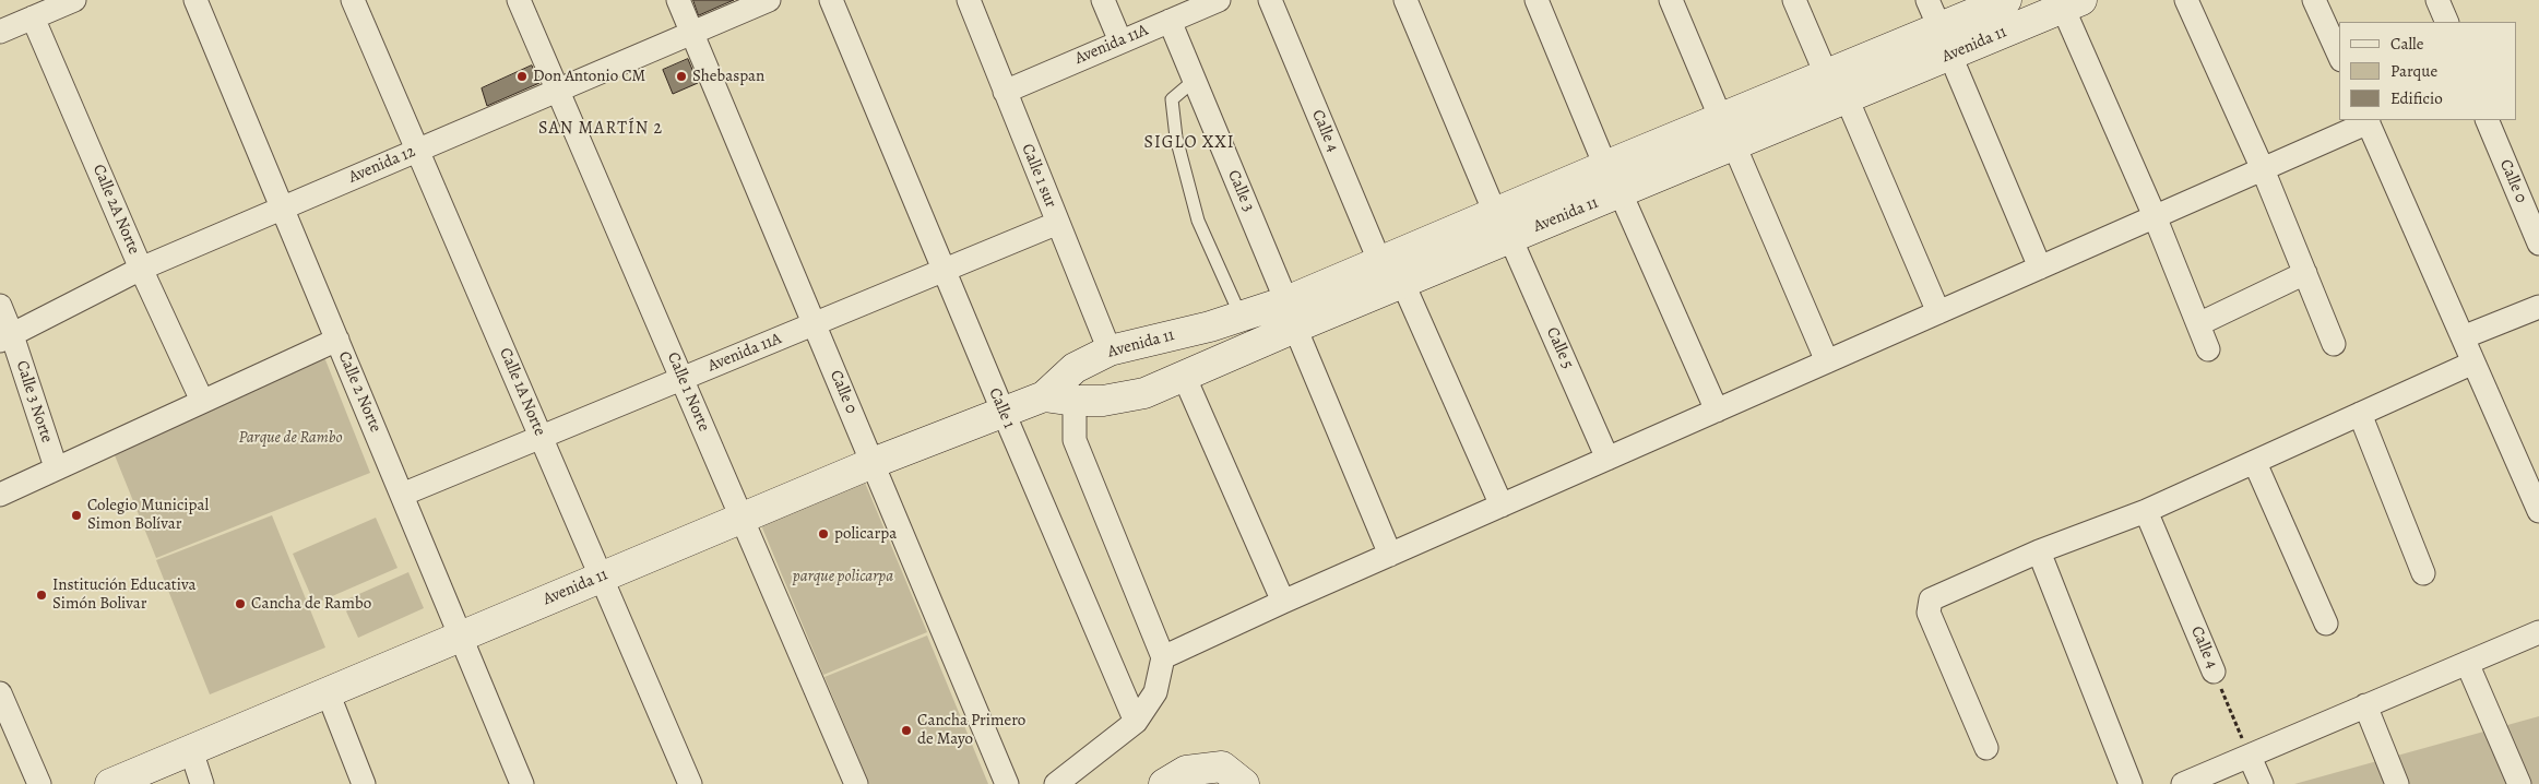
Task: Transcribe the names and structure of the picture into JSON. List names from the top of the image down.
{
  "streets": {
    "street": [
      "Avenida 11A",
      "Avenida 11",
      "Calle 4",
      "Avenida 12",
      "Calle 1 sur",
      "Calle 0",
      "Calle 3",
      "Calle 2A Norte",
      "Calle 5",
      "Calle 2 Norte",
      "Calle 1A Norte",
      "Calle 1 Norte",
      "Calle 3 Norte",
      "Calle 1"
    ]
  },
  "crossings": [
    ["Avenida 11A", "Calle 1 sur"],
    ["Avenida 11A", "Calle 0"],
    ["Avenida 11A", "Calle 3"],
    ["Avenida 11A", "Calle 2 Norte"],
    ["Avenida 11A", "Calle 1A Norte"],
    ["Avenida 11A", "Calle 1 Norte"],
    ["Avenida 11A", "Calle 1"],
    ["Avenida 11", "Calle 4"],
    ["Avenida 11", "Calle 1 sur"],
    ["Avenida 11", "Calle 0"],
    ["Avenida 11", "Calle 3"],
    ["Avenida 11", "Calle 5"],
    ["Avenida 11", "Calle 2 Norte"],
    ["Avenida 11", "Calle 1A Norte"],
    ["Avenida 11", "Calle 1 Norte"],
    ["Avenida 11", "Calle 1"],
    ["Avenida 12", "Calle 0"],
    ["Avenida 12", "Calle 2A Norte"],
    ["Avenida 12", "Calle 2 Norte"],
    ["Avenida 12", "Calle 1A Norte"],
    ["Avenida 12", "Calle 1 Norte"],
    ["Avenida 12", "Calle 3 Norte"]
  ],
  "districts": ["SAN MARTÍN 2", "SIGLO XXI"],
  "parks": ["Parque de Rambo", "parque policarpa"],
  "places": [
    "Don Antonio CM",
    "Shebaspan",
    "Colegio Municipal Simon Bolívar",
    "policarpa",
    "Institución Educativa Simón Bolivar",
    "Cancha de Rambo",
    "Cancha Primero de Mayo"
  ],
  "legend": ["Calle", "Parque", "Edificio"]
}
